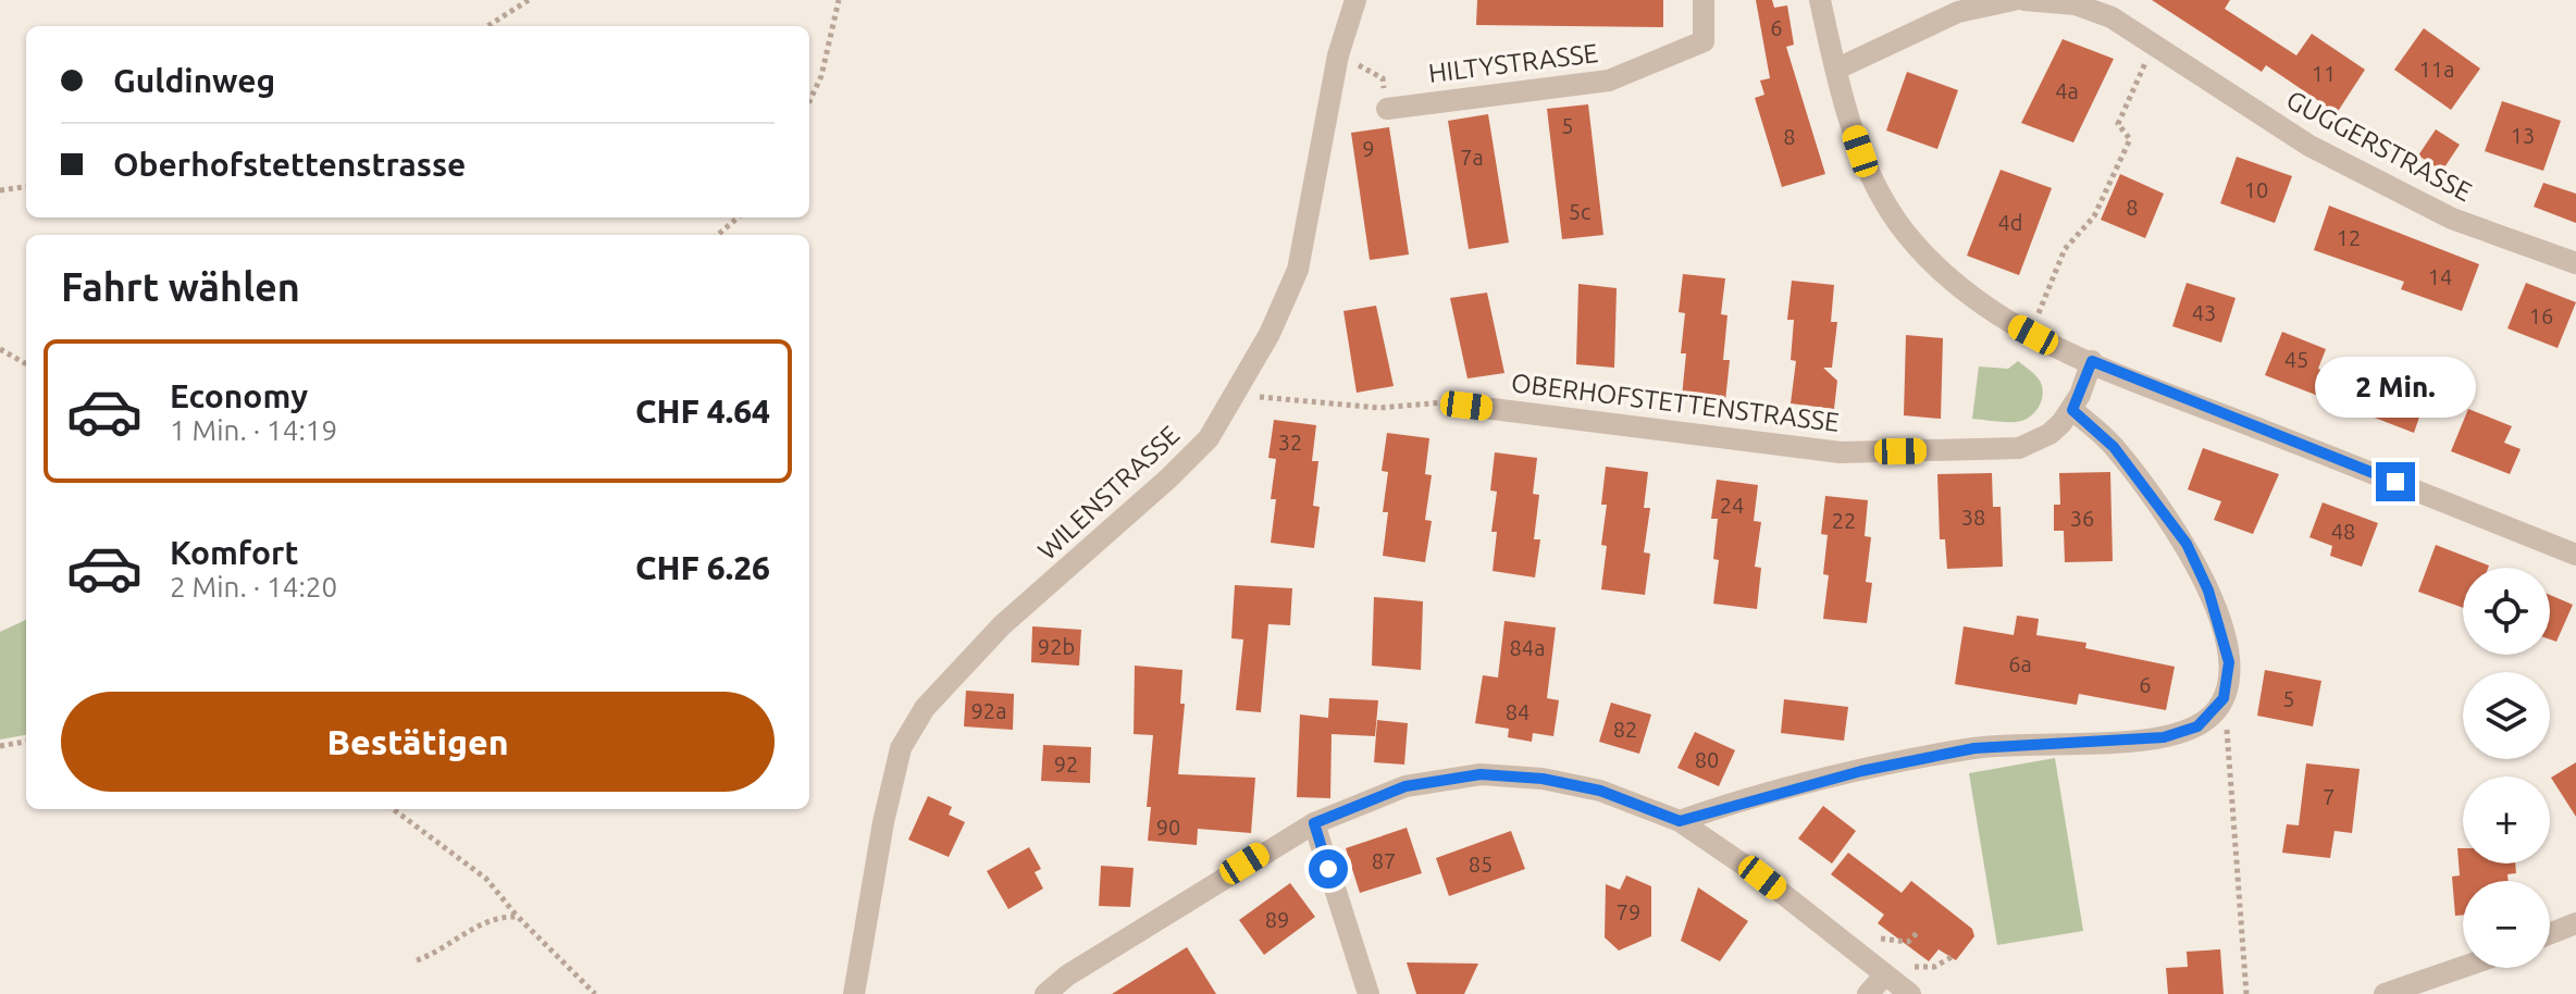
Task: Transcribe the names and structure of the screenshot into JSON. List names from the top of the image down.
{
  "streets": {
    "street": [
      "HILTYSTRASSE",
      "GUGGERSTRASSE",
      "OBERHOFSTETTENSTRASSE",
      "WILENSTRASSE"
    ]
  },
  "house_numbers": [
    "6",
    "11a",
    "11",
    "4a",
    "5",
    "13",
    "8",
    "9",
    "7a",
    "10",
    "8",
    "5c",
    "4d",
    "12",
    "14",
    "43",
    "16",
    "45",
    "32",
    "24",
    "38",
    "36",
    "22",
    "48",
    "92b",
    "84a",
    "6a",
    "6",
    "5",
    "92a",
    "84",
    "82",
    "80",
    "92",
    "7",
    "90",
    "87",
    "85",
    "79",
    "89"
  ],
  "page": {
    "banner": ["Guldinweg", "Oberhofstettenstrasse"],
    "heading": "Fahrt wählen",
    "list": [
      {
        "name": "Economy",
        "note": "1 Min. · 14:19",
        "value": "CHF 4.64"
      },
      {
        "name": "Komfort",
        "note": "2 Min. · 14:20",
        "value": "CHF 6.26"
      }
    ],
    "bubble": "2 Min.",
    "map_buttons": ["+", "−"],
    "buttons": "Bestätigen"
  }
}
